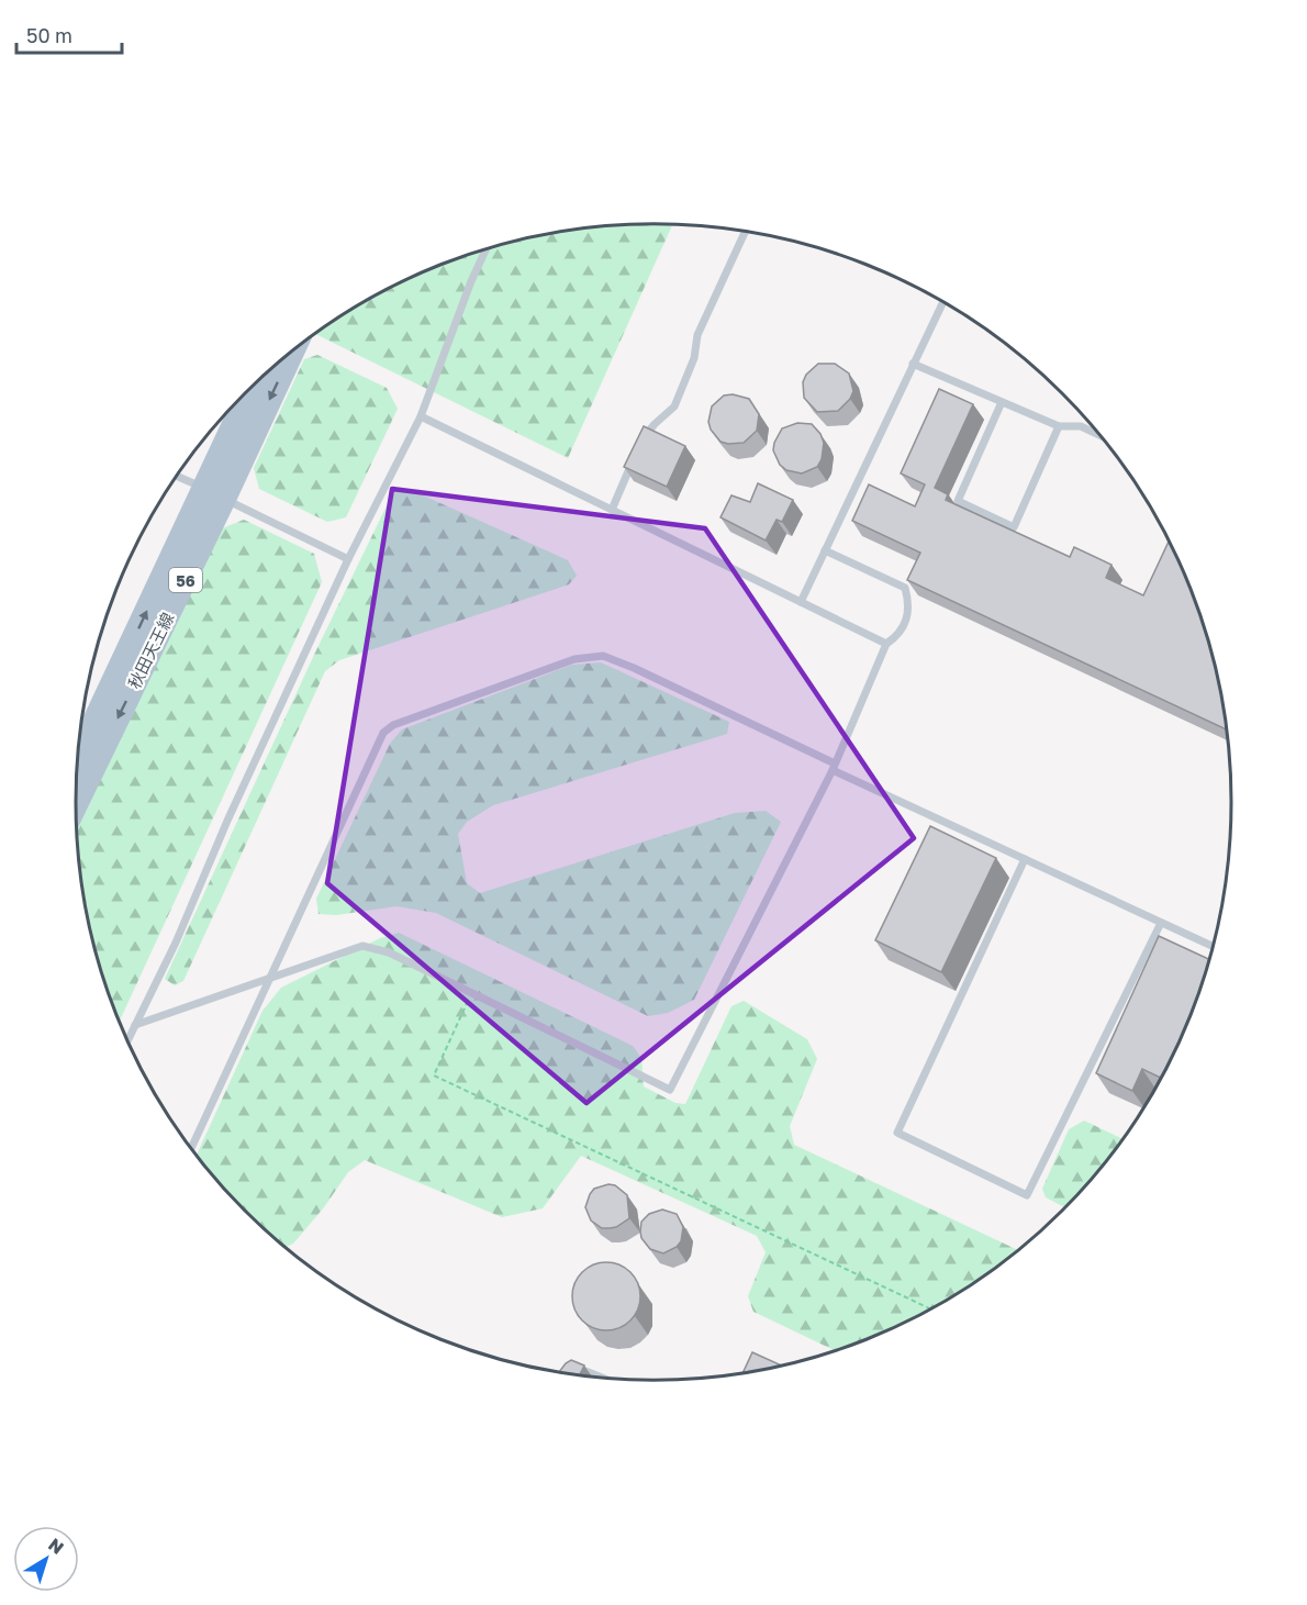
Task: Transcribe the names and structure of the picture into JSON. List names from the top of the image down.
{
  "streets": {
    "main road": ["56", "秋田天王線"]
  },
  "scale_bar": "50 m",
  "north": "top right"
}
